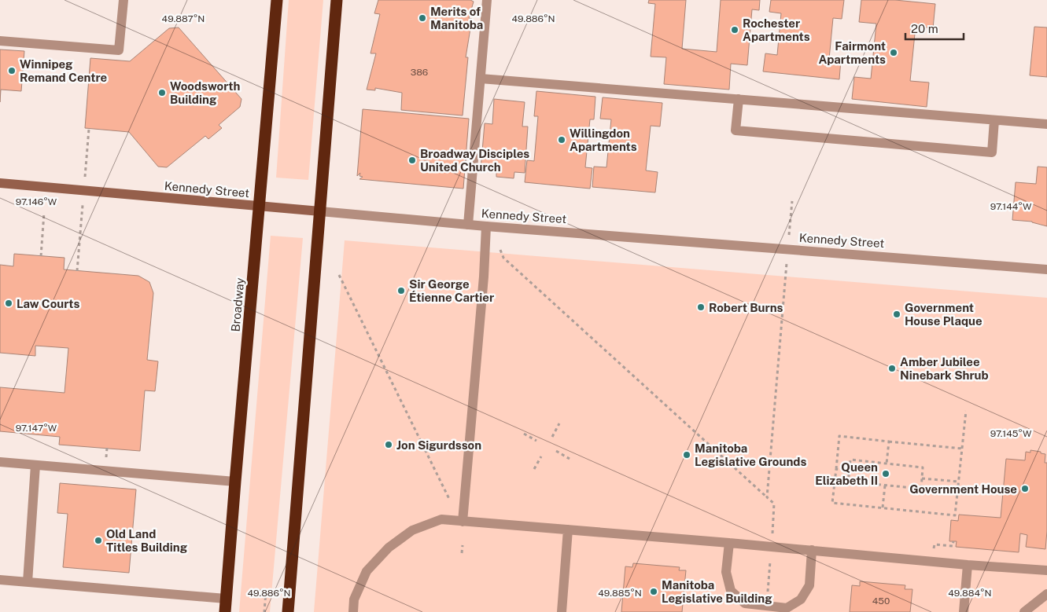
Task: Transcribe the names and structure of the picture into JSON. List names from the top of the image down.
{
  "streets": {
    "highway": ["Broadway"],
    "street": ["Kennedy Street"]
  },
  "crossings": [
    ["Kennedy Street", "Broadway"]
  ],
  "places": [
    "Merits of Manitoba",
    "Rochester Apartments",
    "Fairmont Apartments",
    "Winnipeg Remand Centre",
    "Woodsworth Building",
    "Willingdon Apartments",
    "Broadway Disciples United Church",
    "Sir George Étienne Cartier",
    "Law Courts",
    "Robert Burns",
    "Government House Plaque",
    "Amber Jubilee Ninebark Shrub",
    "Jon Sigurdsson",
    "Manitoba Legislative Grounds",
    "Queen Elizabeth II",
    "Government House",
    "Old Land Titles Building",
    "Manitoba Legislative Building"
  ],
  "house_numbers": ["386", "450"],
  "scale_bar": "20 m",
  "coordinates": [
    "49.887°N",
    "49.886°N",
    "97.146°W",
    "97.144°W",
    "97.147°W",
    "97.145°W",
    "49.885°N",
    "49.884°N"
  ]
}
